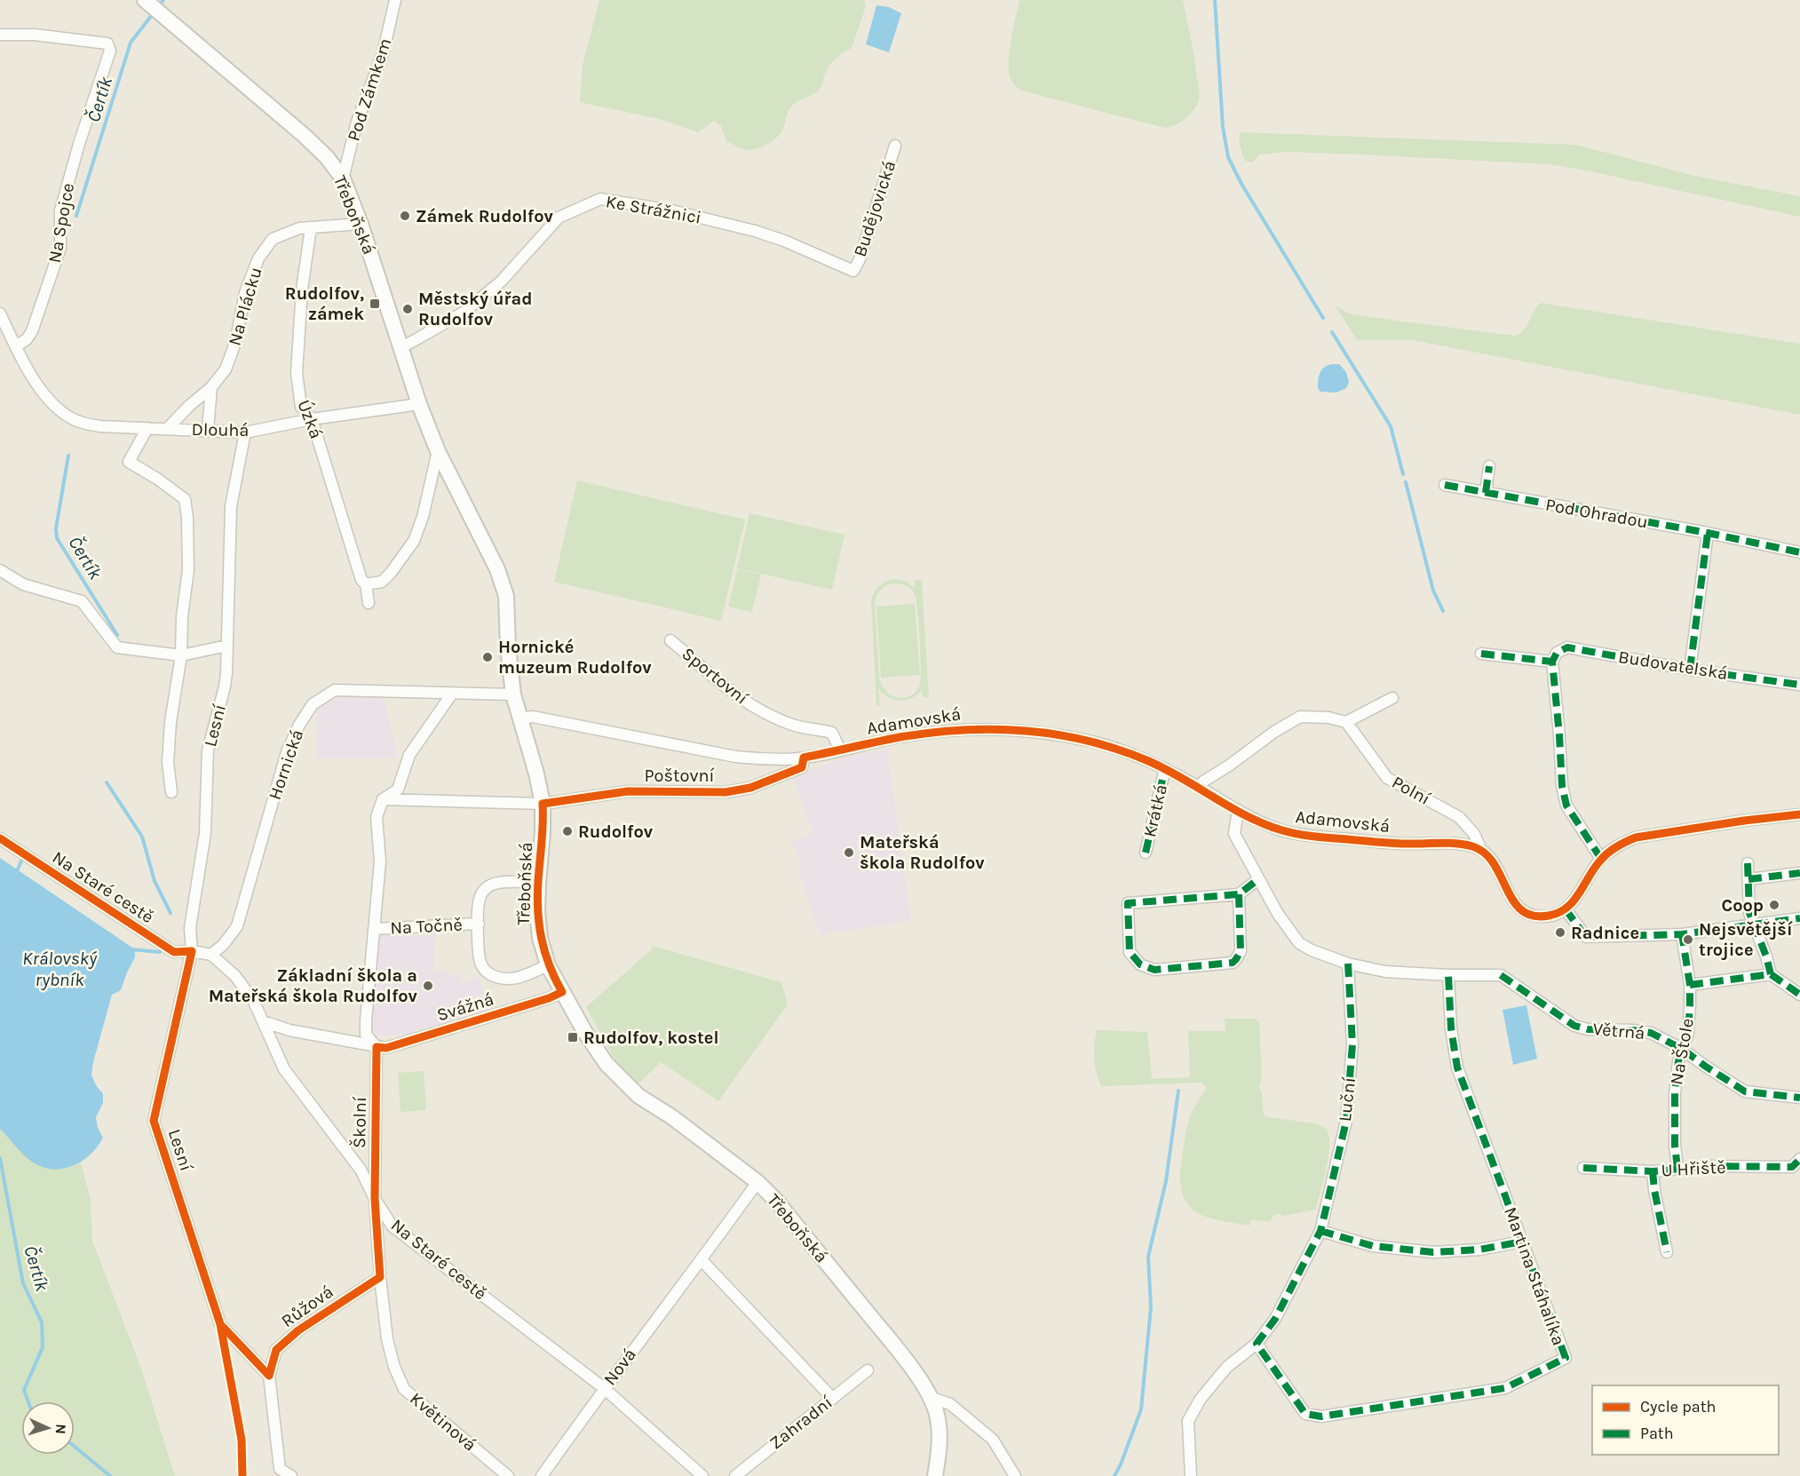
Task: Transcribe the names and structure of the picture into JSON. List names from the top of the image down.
{
  "streets": {
    "main road": ["Třeboňská"],
    "street": [
      "Pod Zámkem",
      "Budějovická",
      "Ke Strážnici",
      "Na Spojce",
      "Na Plácku",
      "Úzká",
      "Dlouhá",
      "Pod Ohradou",
      "Budovatelská",
      "Sportovní",
      "Adamovská",
      "Lesní",
      "Hornická",
      "Poštovní",
      "Polní",
      "Krátká",
      "Na Staré cestě",
      "Na Točně",
      "Svážná",
      "Větrná",
      "Na Štole",
      "Luční",
      "Školní",
      "U Hřiště",
      "Martina Stáhalíka",
      "Růžová",
      "Nová",
      "Květinová",
      "Zahradní"
    ]
  },
  "crossings": [
    ["Pod Zámkem", "Třeboňská"],
    ["Budějovická", "Ke Strážnici"],
    ["Ke Strážnici", "Třeboňská"],
    ["Třeboňská", "Na Plácku"],
    ["Třeboňská", "Dlouhá"],
    ["Třeboňská", "Adamovská"],
    ["Třeboňská", "Hornická"],
    ["Třeboňská", "Poštovní"],
    ["Třeboňská", "Na Točně"],
    ["Třeboňská", "Svážná"],
    ["Třeboňská", "Nová"],
    ["Na Spojce", "Dlouhá"],
    ["Na Plácku", "Úzká"],
    ["Na Plácku", "Dlouhá"],
    ["Úzká", "Dlouhá"],
    ["Dlouhá", "Lesní"],
    ["Sportovní", "Adamovská"],
    ["Adamovská", "Poštovní"],
    ["Adamovská", "Polní"],
    ["Adamovská", "Krátká"],
    ["Lesní", "Na Staré cestě"],
    ["Lesní", "Růžová"],
    ["Hornická", "Na Staré cestě"],
    ["Poštovní", "Školní"],
    ["Na Staré cestě", "Svážná"],
    ["Na Staré cestě", "Školní"],
    ["Na Staré cestě", "Nová"],
    ["Na Staré cestě", "Květinová"],
    ["Na Točně", "Školní"],
    ["Svážná", "Školní"],
    ["Větrná", "Na Štole"],
    ["Větrná", "Martina Stáhalíka"],
    ["Na Štole", "U Hřiště"],
    ["Luční", "Martina Stáhalíka"],
    ["Školní", "Květinová"],
    ["Růžová", "Květinová"]
  ],
  "water": ["Čertík", "Královský rybník"],
  "places": {
    "other": [
      "Zámek Rudolfov",
      "Městský úřad Rudolfov",
      "Hornické muzeum Rudolfov",
      "Rudolfov",
      "Mateřská škola Rudolfov",
      "Coop",
      "Radnice",
      "Nejsvětější trojice",
      "Základní škola a Mateřská škola Rudolfov"
    ],
    "transit": ["Rudolfov, zámek", "Rudolfov, kostel"]
  },
  "legend": ["Cycle path", "Path"],
  "north": "right"
}
